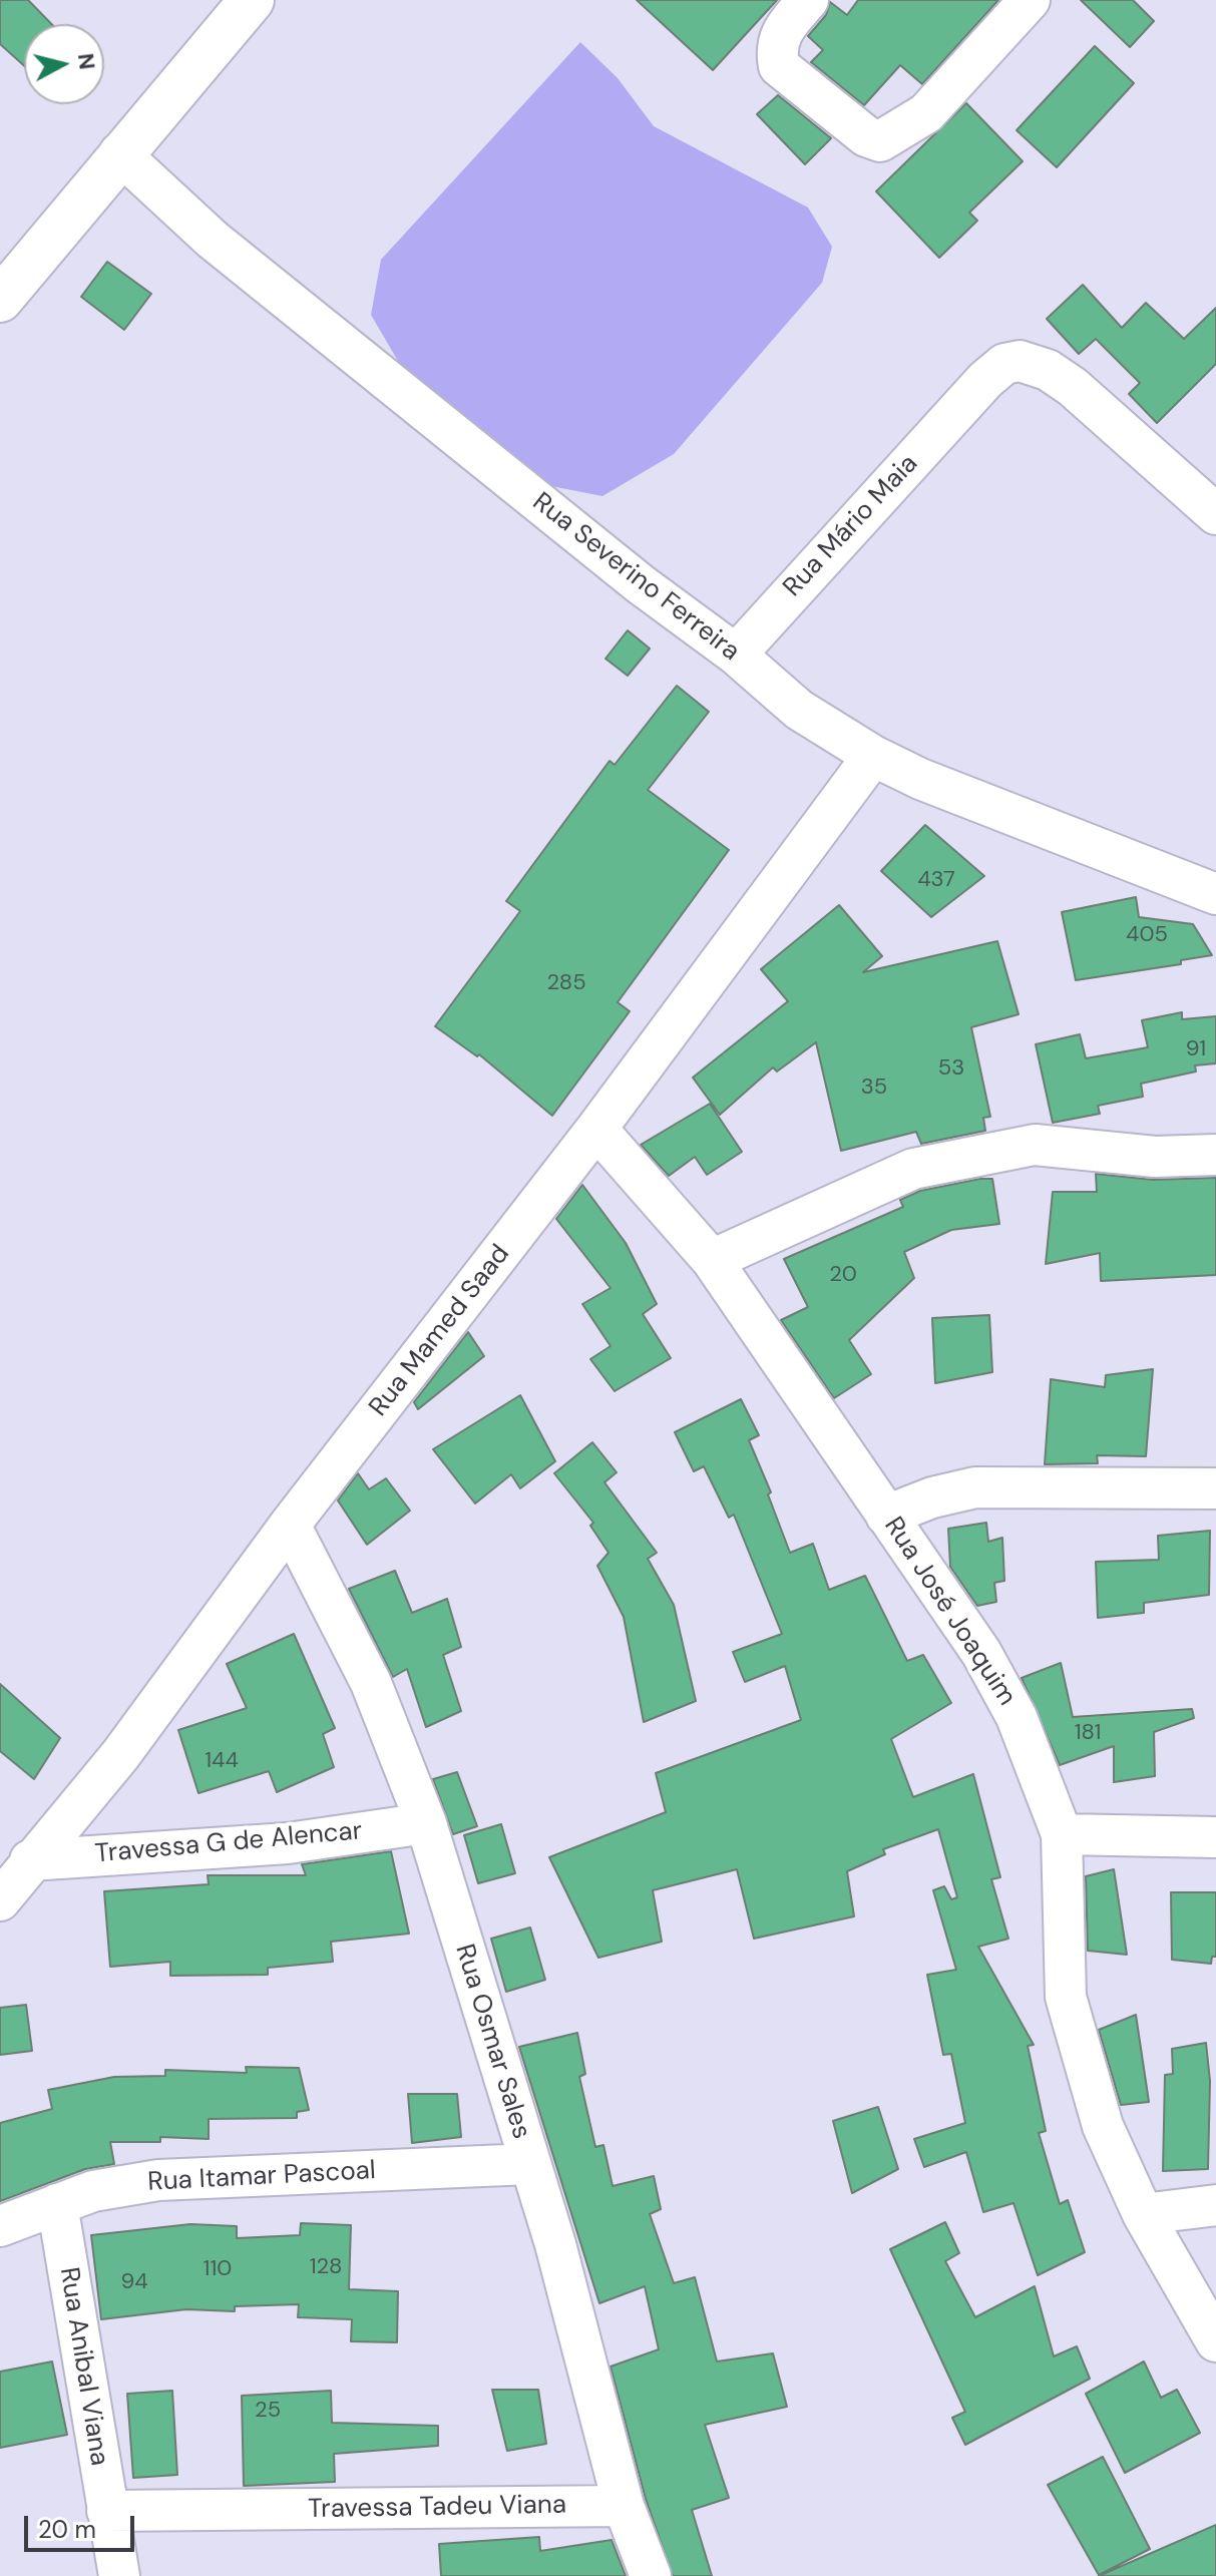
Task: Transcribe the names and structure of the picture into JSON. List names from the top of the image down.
{
  "streets": {
    "street": [
      "Rua Mário Maia",
      "Rua Severino Ferreira",
      "Rua Mamed Saad",
      "Rua José Joaquim",
      "Travessa G de Alencar",
      "Rua Osmar Sales",
      "Rua Itamar Pascoal",
      "Rua Anibal Viana",
      "Travessa Tadeu Viana"
    ]
  },
  "crossings": [
    ["Rua Mário Maia", "Rua Severino Ferreira"],
    ["Rua Severino Ferreira", "Rua Mamed Saad"],
    ["Rua Mamed Saad", "Rua José Joaquim"],
    ["Rua Mamed Saad", "Travessa G de Alencar"],
    ["Rua Mamed Saad", "Rua Osmar Sales"],
    ["Travessa G de Alencar", "Rua Osmar Sales"],
    ["Rua Osmar Sales", "Rua Itamar Pascoal"],
    ["Rua Osmar Sales", "Travessa Tadeu Viana"],
    ["Rua Itamar Pascoal", "Rua Anibal Viana"],
    ["Rua Anibal Viana", "Travessa Tadeu Viana"]
  ],
  "house_numbers": [
    "437",
    "405",
    "285",
    "91",
    "53",
    "35",
    "20",
    "181",
    "144",
    "128",
    "110",
    "94",
    "25"
  ],
  "scale_bar": "20 m",
  "north": "right"
}
